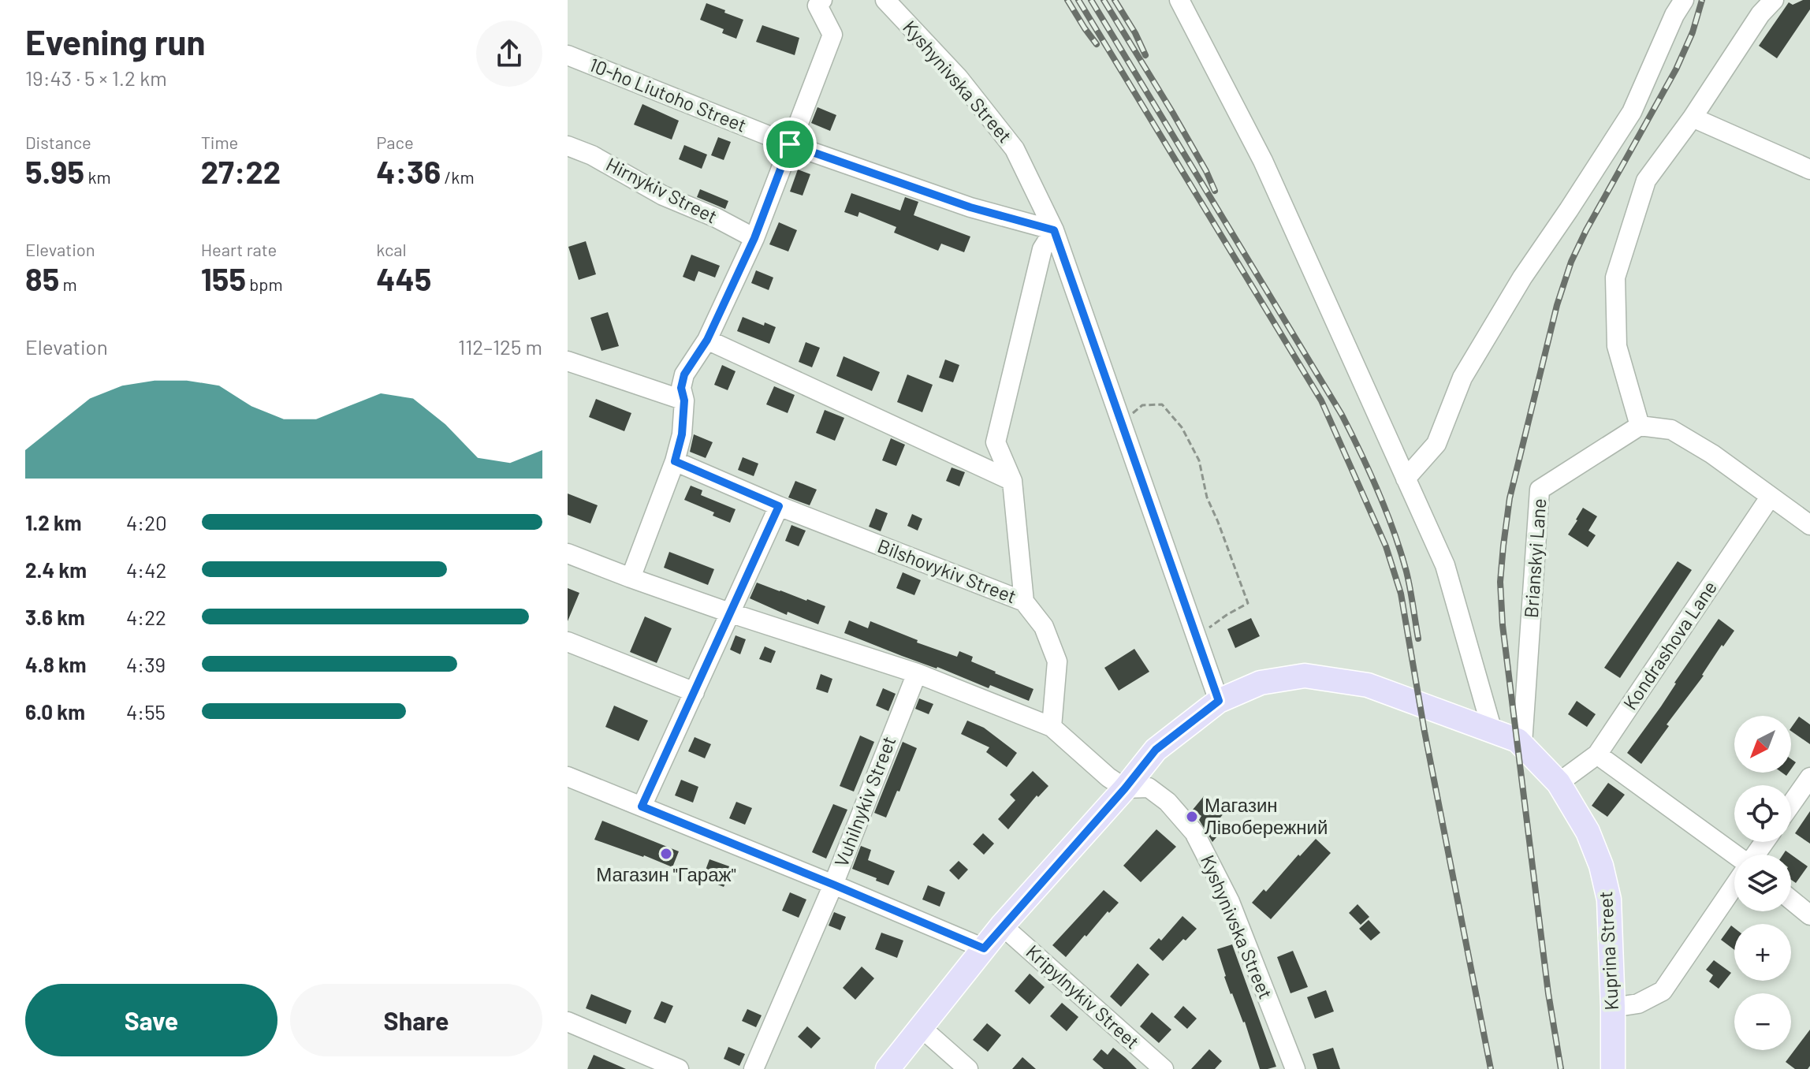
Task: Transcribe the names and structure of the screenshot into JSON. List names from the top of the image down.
{
  "streets": {
    "main road": ["Kuprina Street"],
    "street": [
      "Kyshynivska Street",
      "10-ho Liutoho Street",
      "Hirnykiv Street",
      "Brianskyi Lane",
      "Bilshovykiv Street",
      "Kondrashova Lane",
      "Vuhilnykiv Street",
      "Kripylnykiv Street"
    ]
  },
  "crossings": [
    ["Kyshynivska Street", "10-ho Liutoho Street"],
    ["Brianskyi Lane", "Kuprina Street"],
    ["Kondrashova Lane", "Kuprina Street"]
  ],
  "places": ["Магазин Лівобережний", "Магазин \"Гараж\""],
  "north": "bottom left",
  "page": {
    "heading": ["Evening run", "19:43 · 5 × 1.2 km"],
    "stats": [
      ["Distance", "5.95 km"],
      ["Time", "27:22"],
      ["Pace", "4:36 /km"],
      ["Elevation", "85 m"],
      ["Heart rate", "155 bpm"],
      ["kcal", "445"]
    ],
    "chart": ["Elevation", "112–125 m"],
    "list": [
      {
        "name": "1.2 km",
        "note": "4:20"
      },
      {
        "name": "2.4 km",
        "note": "4:42"
      },
      {
        "name": "3.6 km",
        "note": "4:22"
      },
      {
        "name": "4.8 km",
        "note": "4:39"
      },
      {
        "name": "6.0 km",
        "note": "4:55"
      }
    ],
    "map_buttons": ["+", "−"],
    "buttons": ["Save", "Share"]
  }
}
